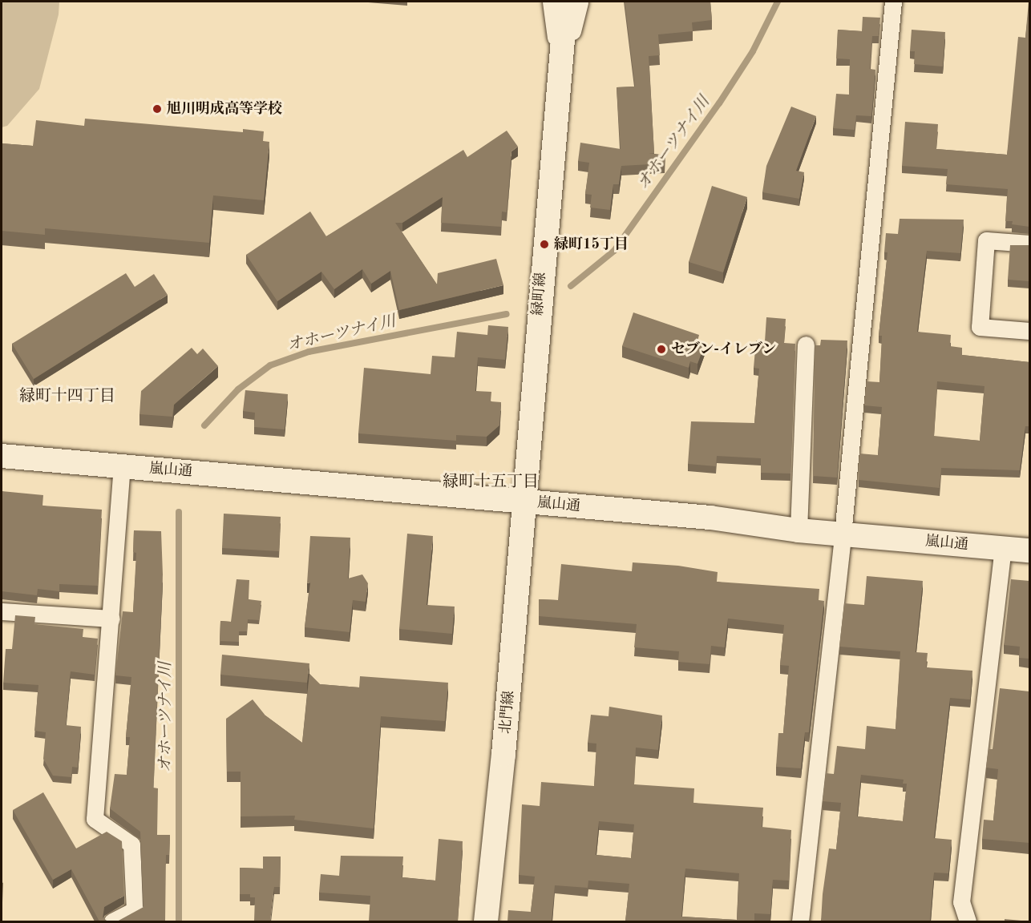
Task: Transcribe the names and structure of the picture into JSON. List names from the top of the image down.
{
  "streets": {
    "street": ["緑町線", "嵐山通", "北門線"]
  },
  "crossings": [
    ["緑町線", "嵐山通"],
    ["緑町線", "北門線"],
    ["嵐山通", "北門線"]
  ],
  "districts": ["緑町十四丁目", "緑町十五丁目"],
  "water": ["オホーツナイ川"],
  "places": ["旭川明成高等学校", "緑町15丁目", "セブン-イレブン"]
}
